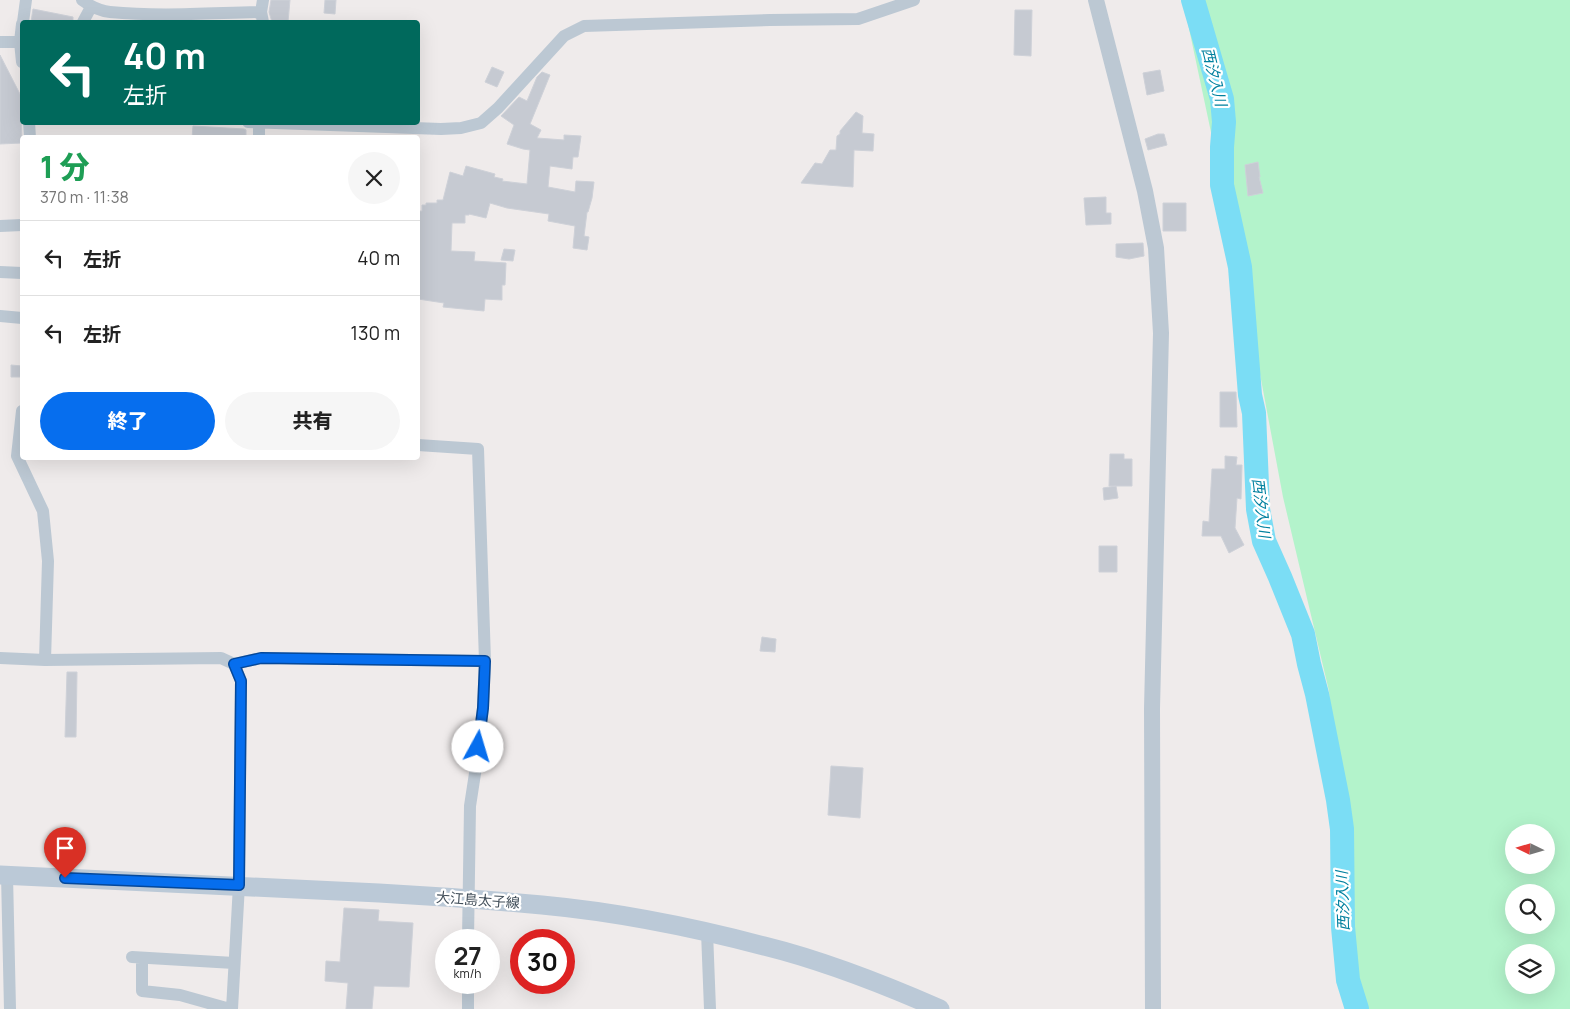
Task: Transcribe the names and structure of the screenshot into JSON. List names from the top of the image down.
{
  "streets": {
    "main road": ["大江島太子線"]
  },
  "water": ["西汐入川"],
  "north": "left",
  "page": {
    "turn": ["40 m", "左折"],
    "heading": ["1 分", "370 m · 11:38"],
    "list": [
      {
        "name": "左折",
        "value": "40 m"
      },
      {
        "name": "左折",
        "value": "130 m"
      }
    ],
    "buttons": ["終了", "共有"],
    "speed": "27 km/h",
    "limit": "30"
  }
}
